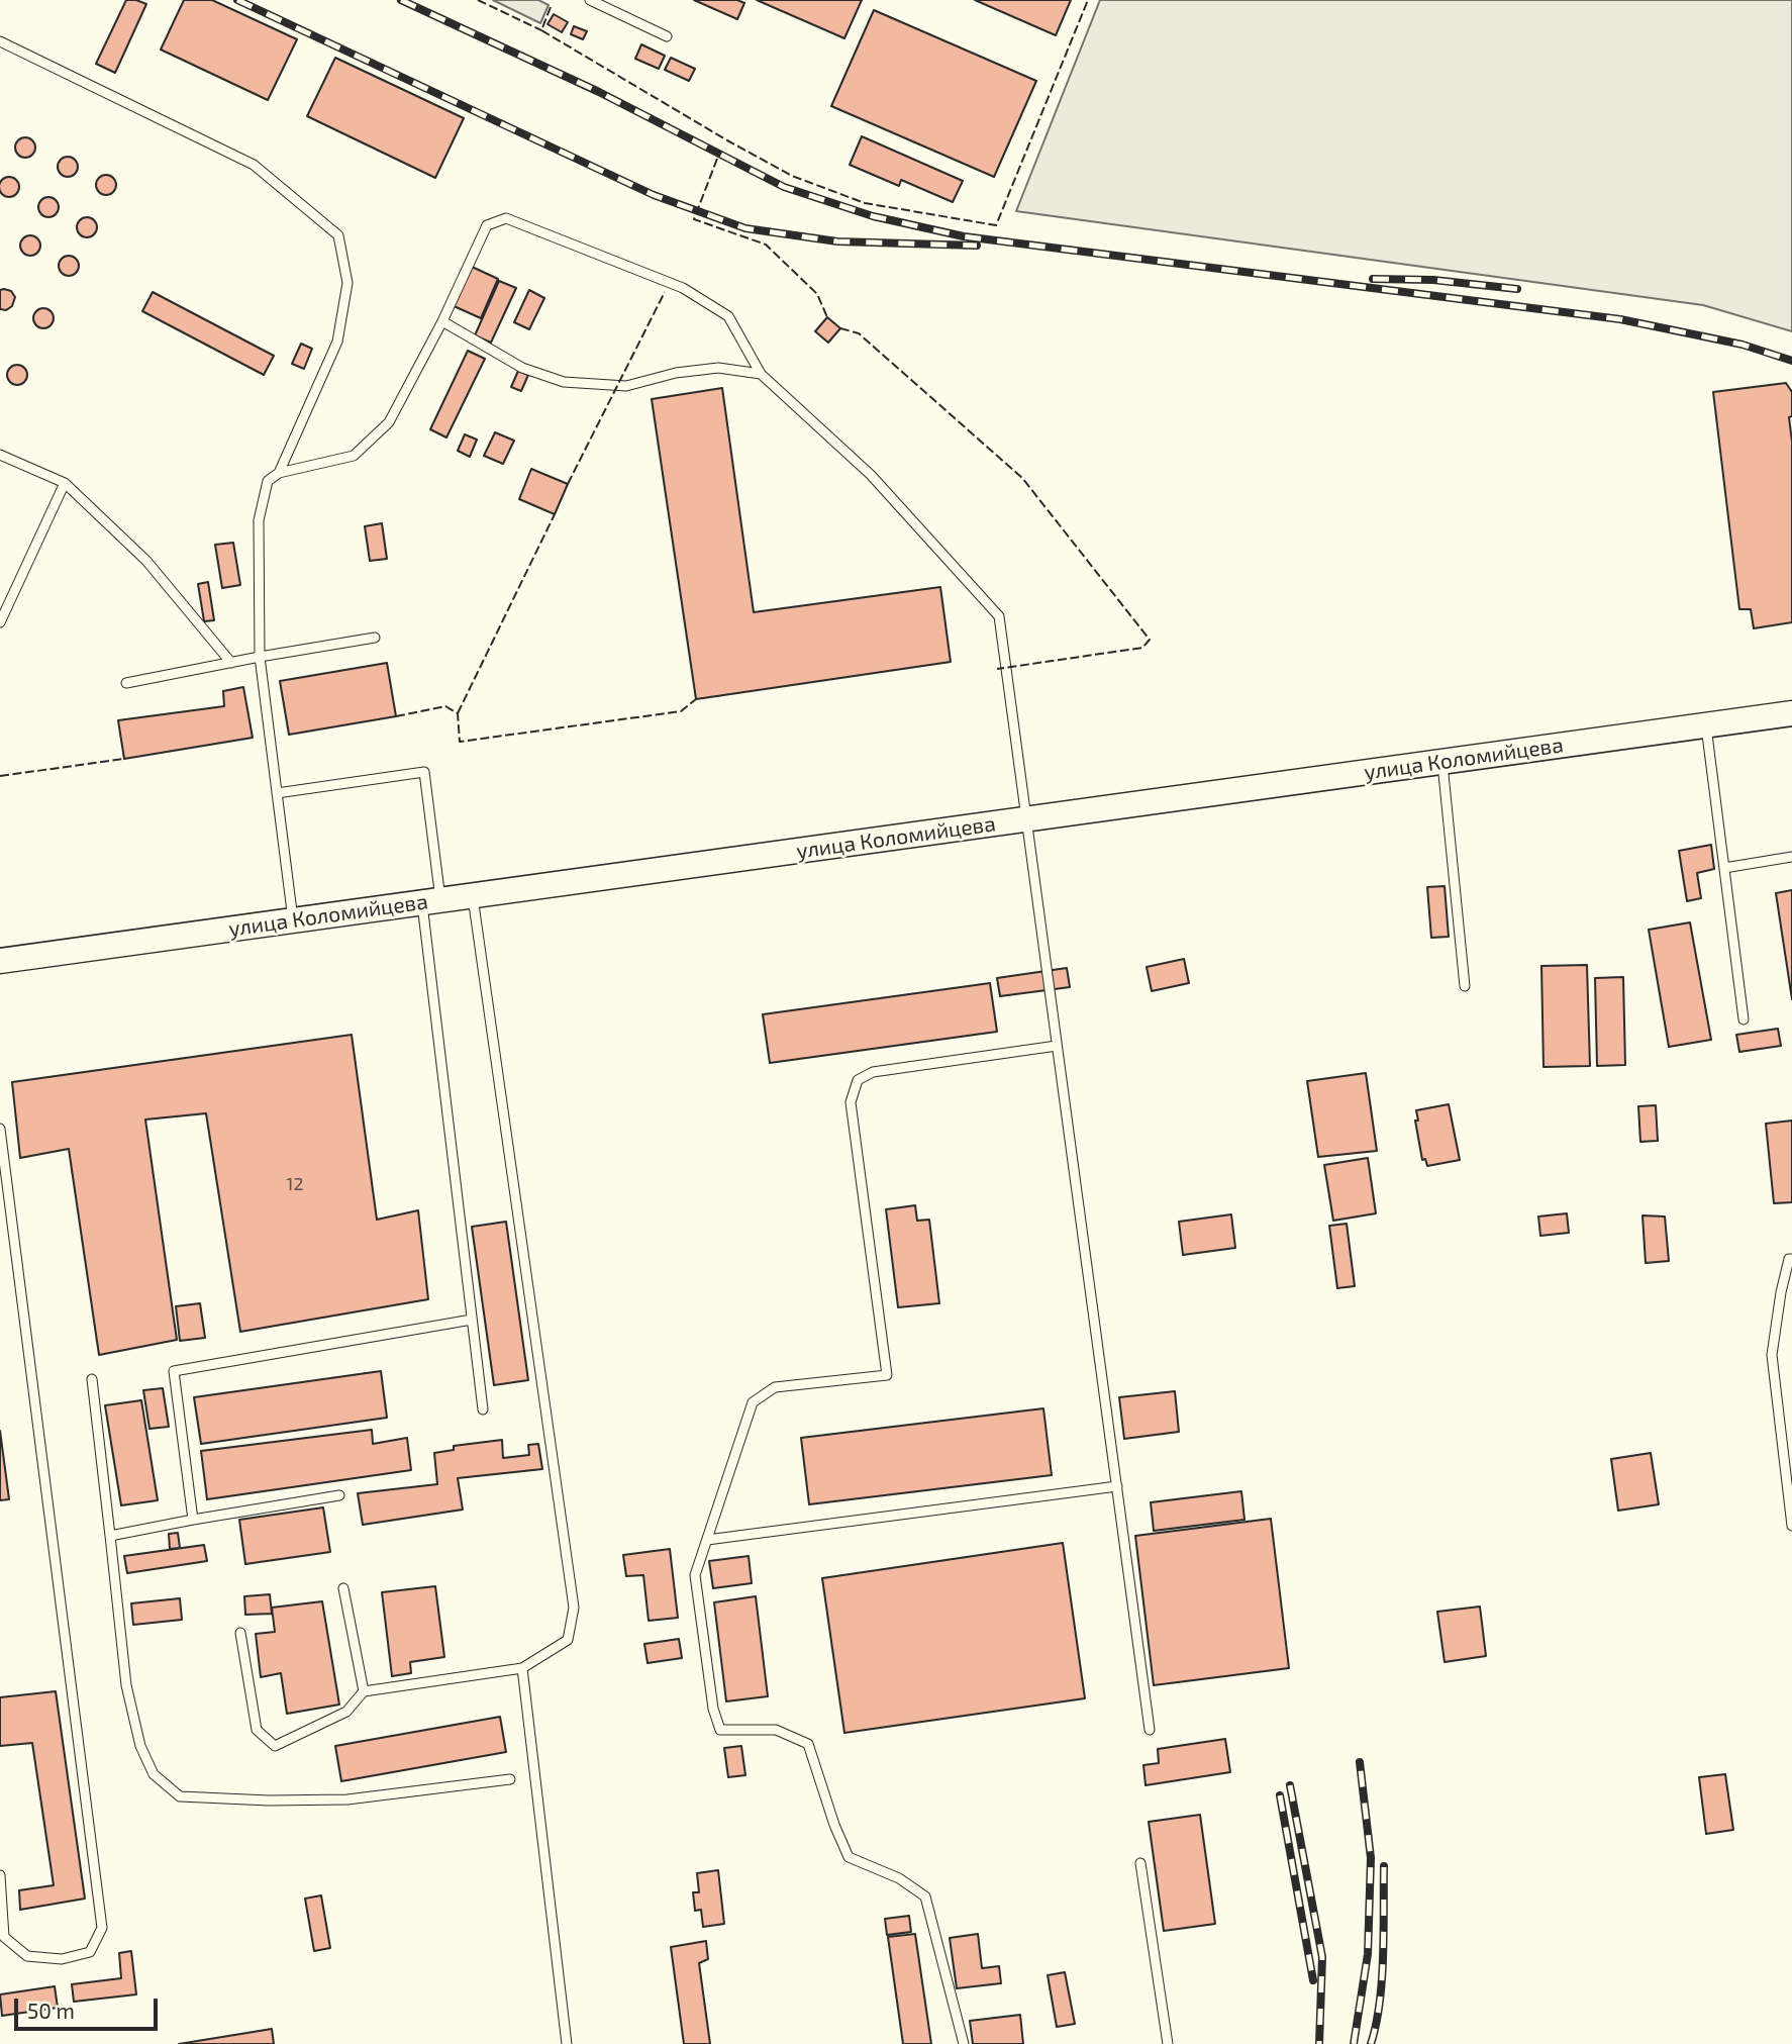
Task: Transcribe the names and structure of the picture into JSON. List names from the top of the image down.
{
  "streets": {
    "street": ["улица Коломийцева"]
  },
  "house_numbers": ["12"],
  "scale_bar": "50 m"
}
